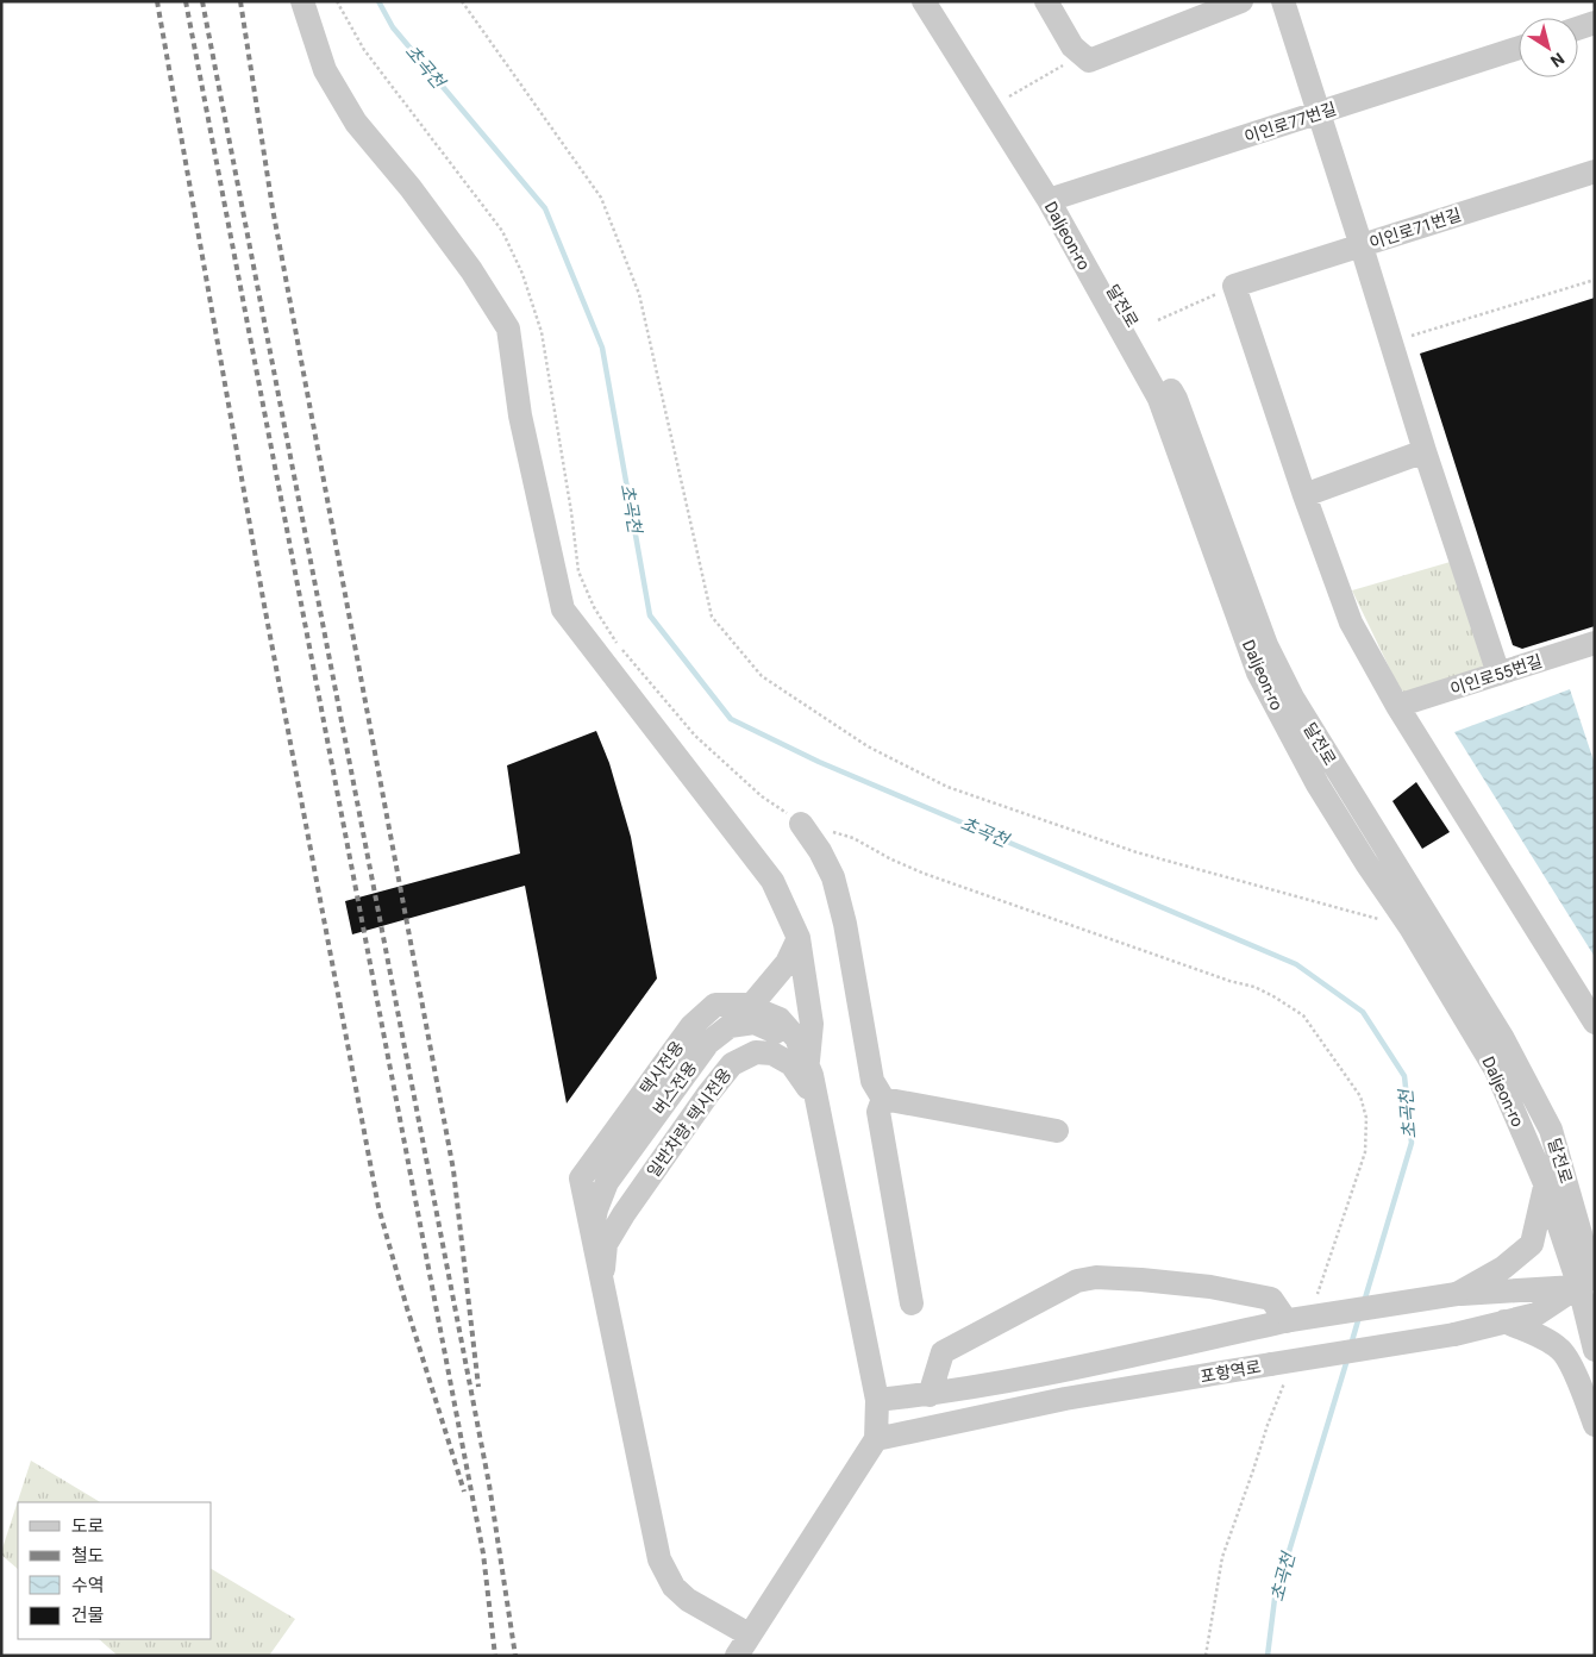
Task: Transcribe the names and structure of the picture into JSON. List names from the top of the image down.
{
  "streets": {
    "street": [
      "이인로77번길",
      "이인로71번길",
      "Daljeon-ro",
      "달전로",
      "이인로55번길",
      "택시전용",
      "버스전용",
      "일반차량, 택시전용",
      "포항역로"
    ]
  },
  "crossings": [
    ["이인로77번길", "Daljeon-ro"],
    ["이인로77번길", "달전로"],
    ["Daljeon-ro", "달전로"],
    ["달전로", "포항역로"],
    ["택시전용", "버스전용"],
    ["택시전용", "일반차량, 택시전용"]
  ],
  "water": ["초곡천"],
  "legend": [
    "도로",
    "철도",
    "수역",
    "건물"
  ],
  "north": "bottom right"
}
